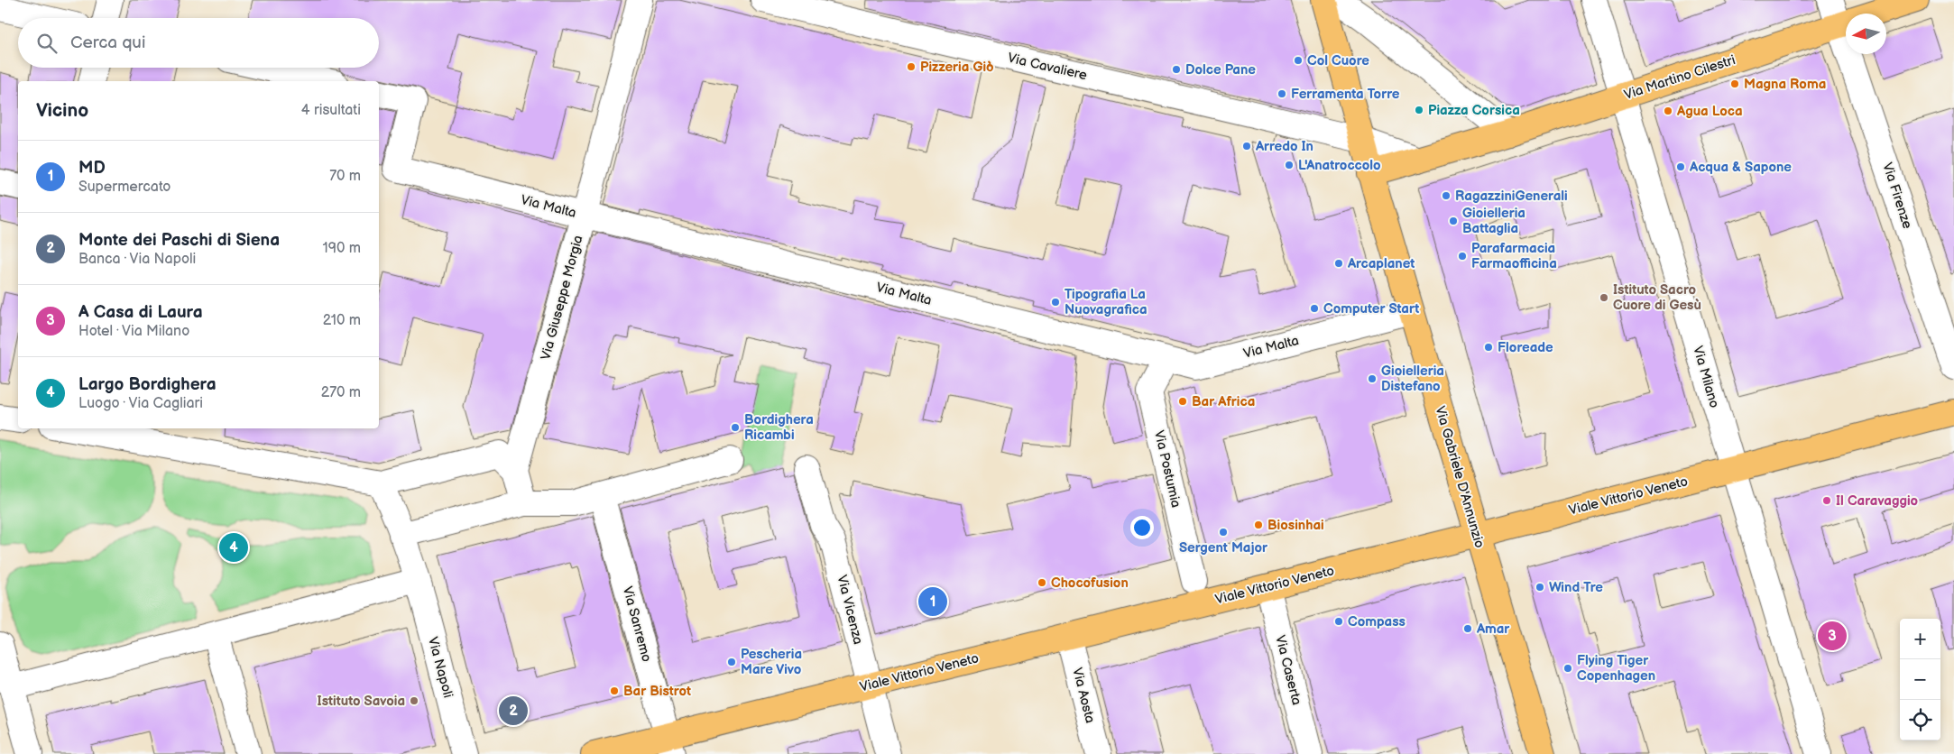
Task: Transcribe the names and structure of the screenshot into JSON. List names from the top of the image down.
{
  "streets": {
    "main road": ["Via Martino Cilestri", "Via Gabriele D'Annunzio", "Viale Vittorio Veneto"],
    "street": [
      "Via Cavaliere",
      "Via Firenze",
      "Via Malta",
      "Via Giuseppe Morgia",
      "Via Milano",
      "Via Postumia",
      "Via Vicenza",
      "Via Sanremo",
      "Via Napoli",
      "Via Caserta",
      "Via Aosta"
    ]
  },
  "crossings": [
    ["Via Cavaliere", "Via Martino Cilestri"],
    ["Via Cavaliere", "Via Gabriele D'Annunzio"],
    ["Via Martino Cilestri", "Via Milano"],
    ["Via Martino Cilestri", "Via Gabriele D'Annunzio"],
    ["Via Malta", "Via Giuseppe Morgia"],
    ["Via Malta", "Via Postumia"],
    ["Via Malta", "Via Gabriele D'Annunzio"],
    ["Via Milano", "Viale Vittorio Veneto"],
    ["Via Gabriele D'Annunzio", "Viale Vittorio Veneto"],
    ["Viale Vittorio Veneto", "Via Vicenza"],
    ["Viale Vittorio Veneto", "Via Sanremo"],
    ["Viale Vittorio Veneto", "Via Caserta"],
    ["Viale Vittorio Veneto", "Via Aosta"]
  ],
  "places": [
    "Col Cuore",
    "Pizzeria Giò",
    "Dolce Pane",
    "Magna Roma",
    "Ferramenta Torre",
    "Piazza Corsica",
    "Agua Loca",
    "Arredo In",
    "L'Anatroccolo",
    "Acqua & Sapone",
    "RagazziniGenerali",
    "Gioielleria Battaglia",
    "Parafarmacia Farmaofficina",
    "Arcaplanet",
    "Istituto Sacro Cuore di Gesù",
    "Tipografia La Nuovagrafica",
    "Computer Start",
    "Floreade",
    "Gioielleria Distefano",
    "Bar Africa",
    "Bordighera Ricambi",
    "Il Caravaggio",
    "Biosinhai",
    "Sergent Major",
    "Chocofusion",
    "Wind Tre",
    "Compass",
    "Amar",
    "Pescheria Mare Vivo",
    "Flying Tiger Copenhagen",
    "Bar Bistrot",
    "Istituto Savoia"
  ],
  "north": "left",
  "page": {
    "search": "Cerca qui",
    "heading": ["Vicino", "4 risultati"],
    "list": [
      {
        "mark": "1",
        "name": "MD",
        "note": "Supermercato",
        "value": "70 m"
      },
      {
        "mark": "2",
        "name": "Monte dei Paschi di Siena",
        "note": "Banca · Via Napoli",
        "value": "190 m"
      },
      {
        "mark": "3",
        "name": "A Casa di Laura",
        "note": "Hotel · Via Milano",
        "value": "210 m"
      },
      {
        "mark": "4",
        "name": "Largo Bordighera",
        "note": "Luogo · Via Cagliari",
        "value": "270 m"
      }
    ],
    "pins": [
      "4",
      "1",
      "3",
      "2"
    ],
    "map_buttons": ["+", "−"]
  }
}
